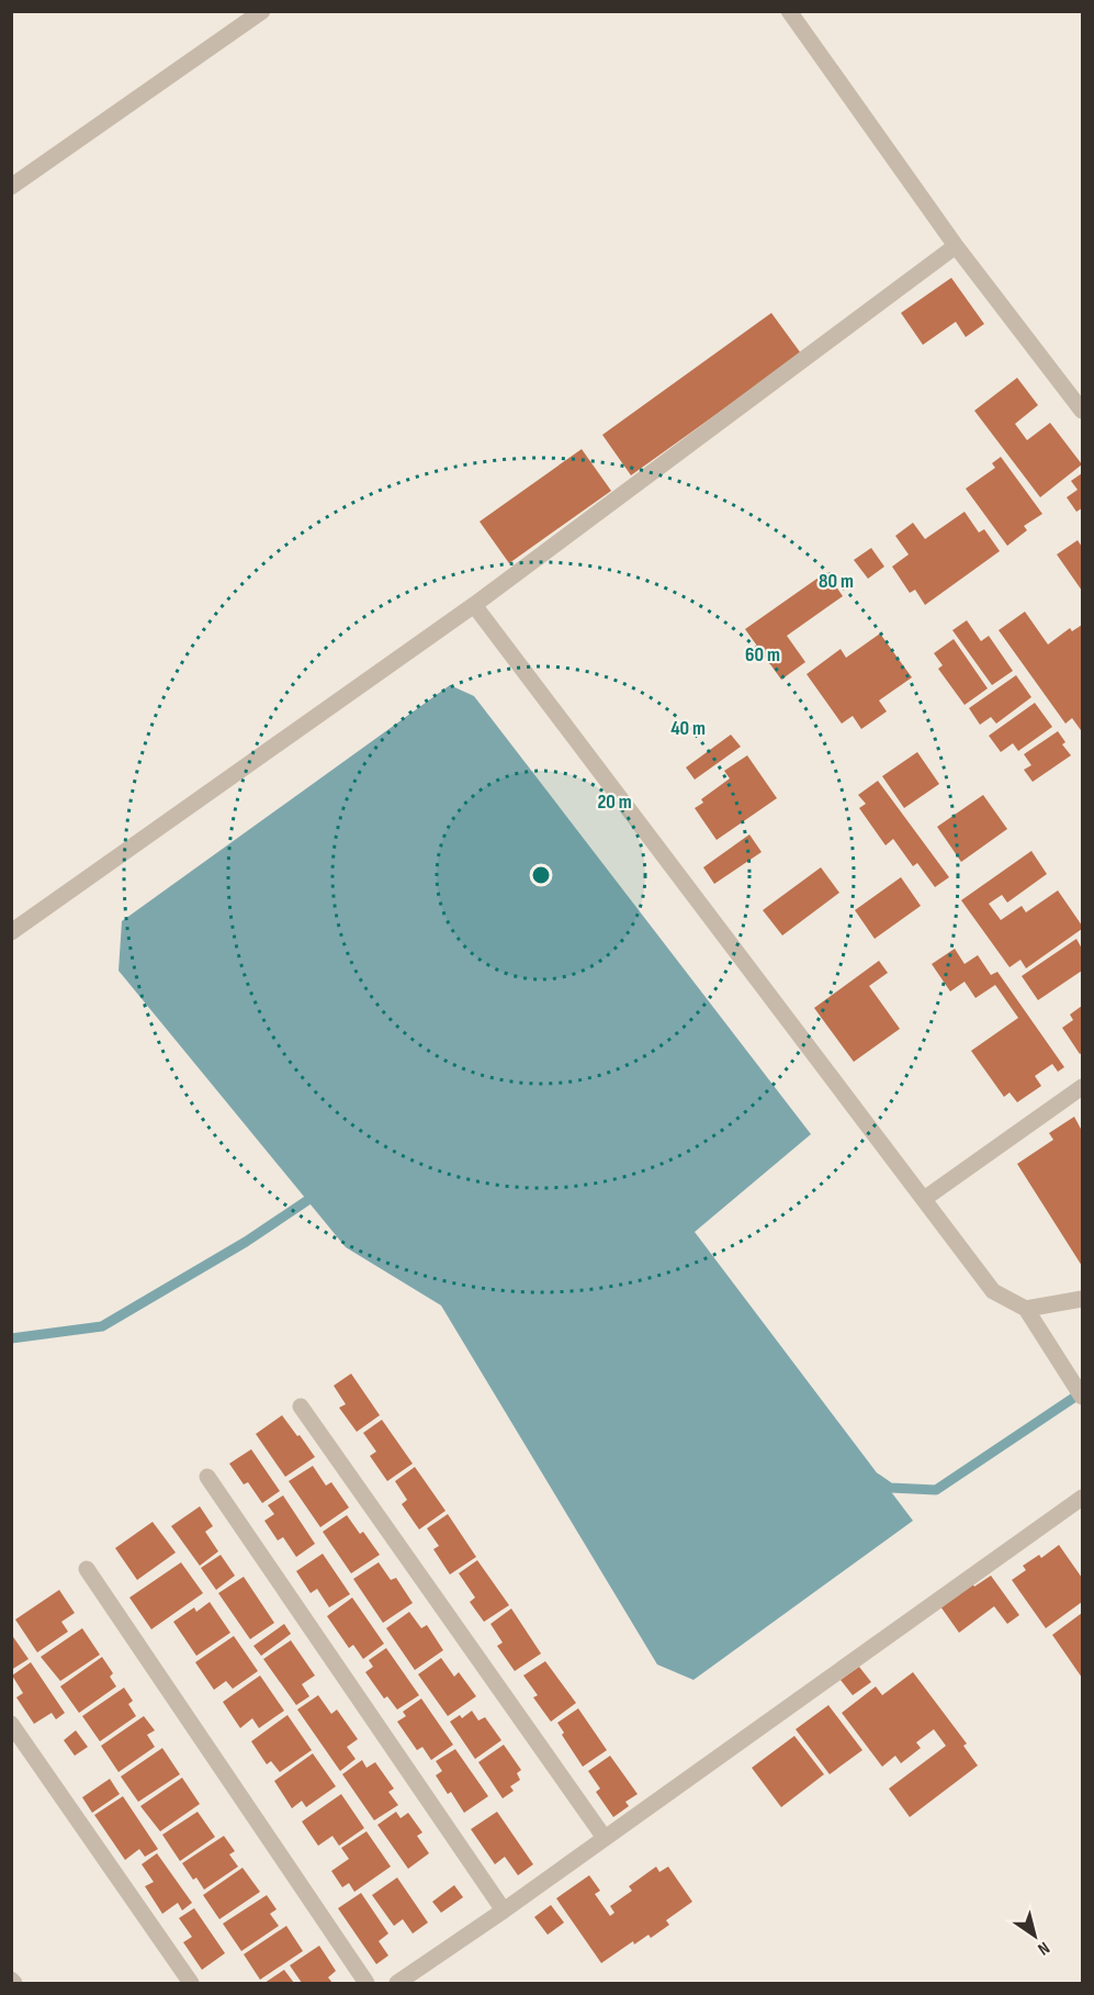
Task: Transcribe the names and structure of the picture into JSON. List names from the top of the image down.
{
  "north": "bottom right",
  "rings": [
    "80 m",
    "60 m",
    "40 m",
    "20 m"
  ]
}
